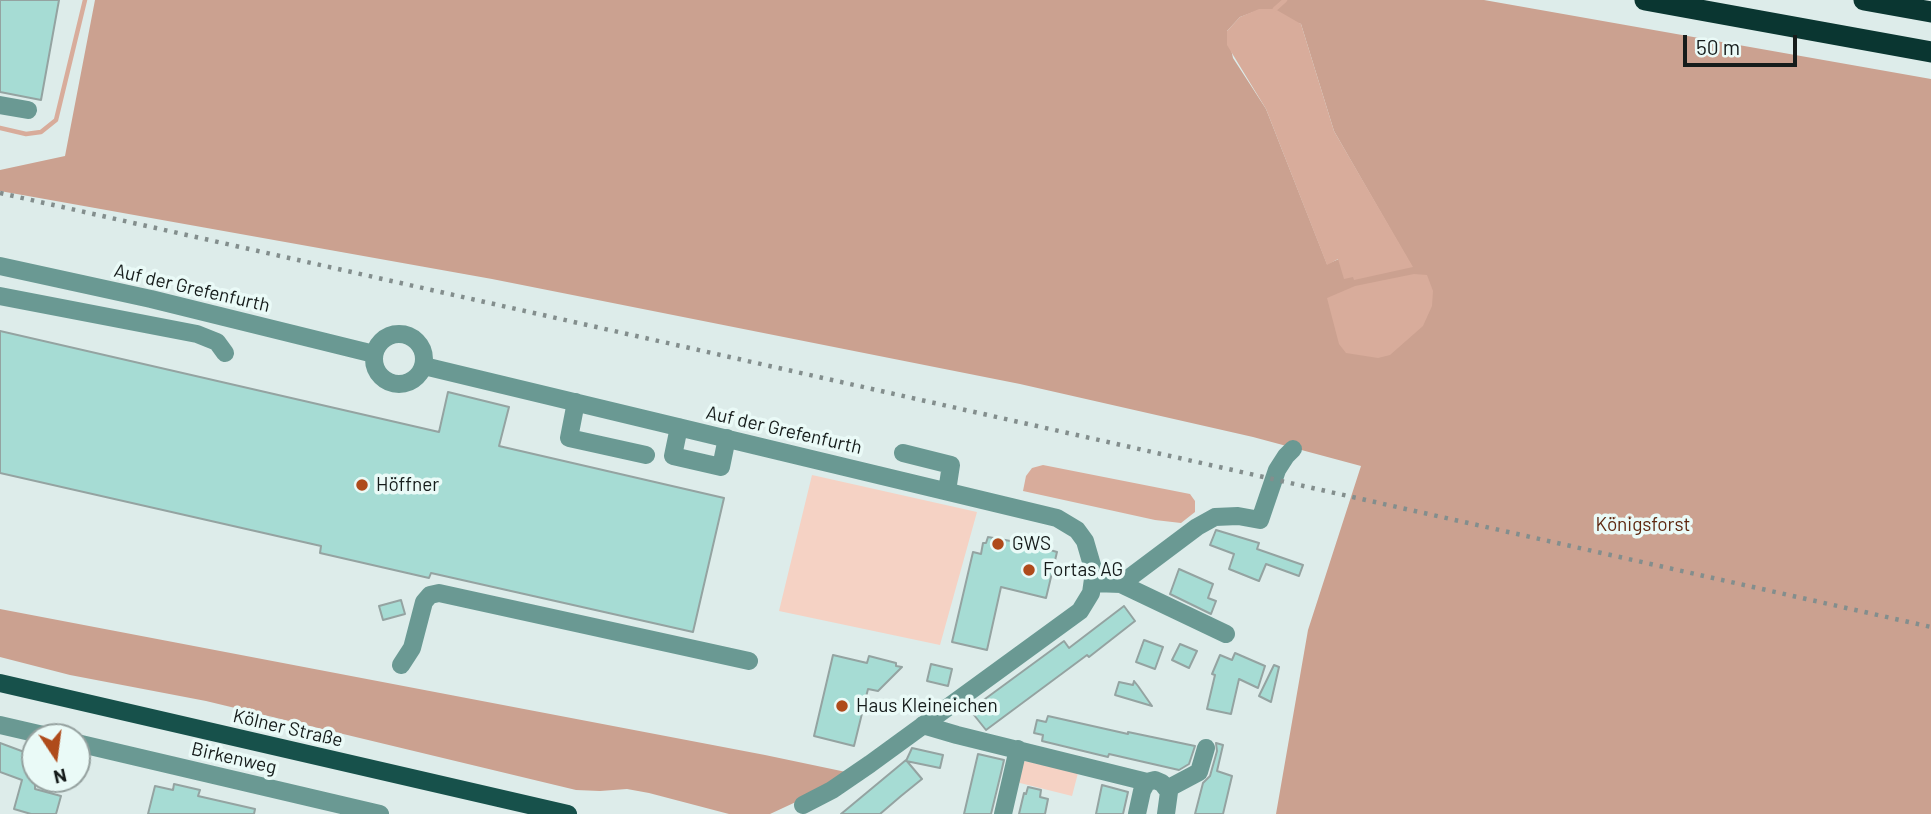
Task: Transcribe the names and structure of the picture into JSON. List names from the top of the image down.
{
  "streets": {
    "main road": ["Kölner Straße"],
    "street": ["Auf der Grefenfurth", "Birkenweg"]
  },
  "parks": ["Königsforst"],
  "places": [
    "Höffner",
    "GWS",
    "Fortas AG",
    "Haus Kleineichen"
  ],
  "scale_bar": "50 m",
  "north": "bottom"
}
